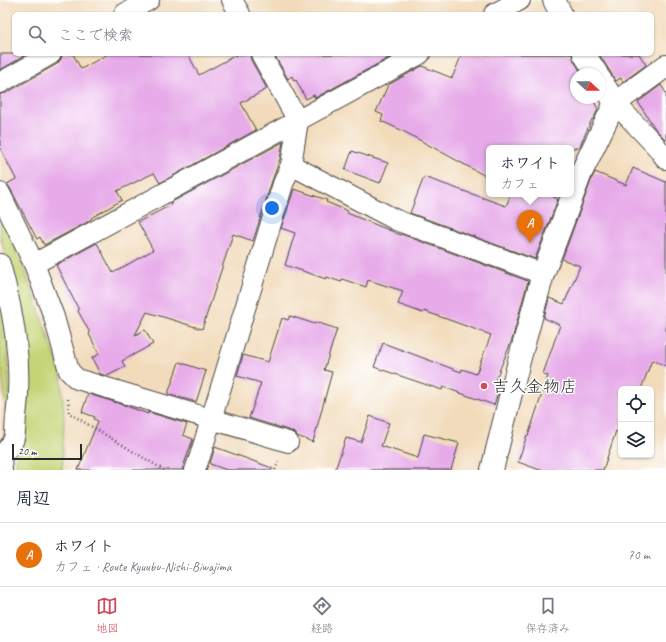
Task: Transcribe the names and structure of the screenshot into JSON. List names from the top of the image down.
{
  "places": ["吉久金物店"],
  "scale_bar": "20 m",
  "north": "right",
  "page": {
    "search": "ここで検索",
    "popup": ["ホワイト", "カフェ"],
    "pins": "A",
    "scale": "20 m",
    "heading": "周辺",
    "list": [
      {
        "mark": "A",
        "name": "ホワイト",
        "note": "カフェ · Route Kyuubu-Nishi-Biwajima",
        "value": "70 m"
      }
    ],
    "nav": ["地図", "経路", "保存済み"]
  }
}
